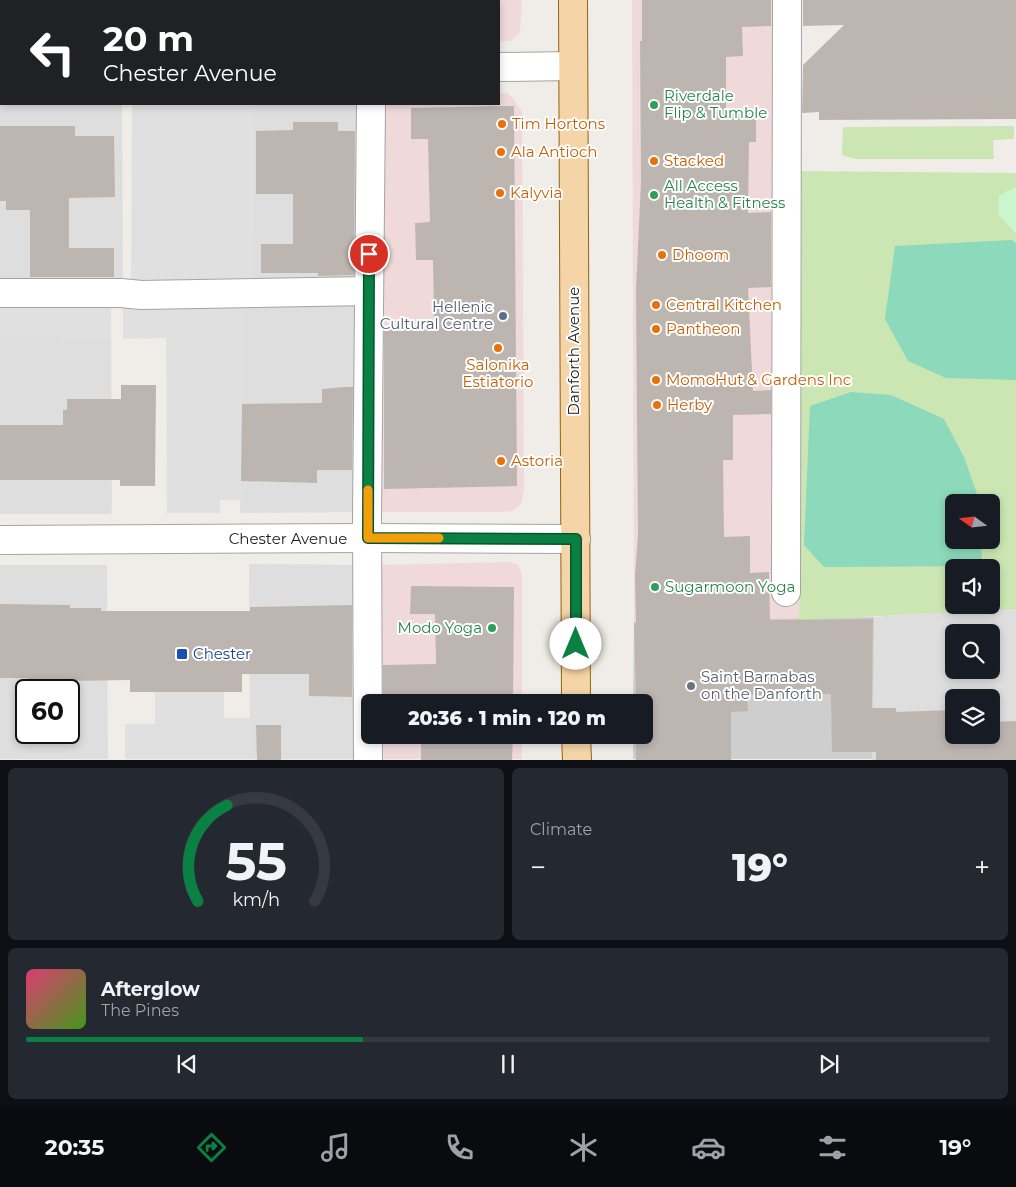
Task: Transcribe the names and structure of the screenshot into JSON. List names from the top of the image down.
{
  "streets": {
    "main road": ["Danforth Avenue"],
    "street": ["Chester Avenue"]
  },
  "crossings": [
    ["Danforth Avenue", "Chester Avenue"]
  ],
  "places": {
    "other": [
      "Riverdale Flip & Tumble",
      "Tim Hortons",
      "Ala Antioch",
      "Stacked",
      "Kalyvia",
      "All Access Health & Fitness",
      "Dhoom",
      "Central Kitchen",
      "Hellenic Cultural Centre",
      "Pantheon",
      "Salonika Estiatorio",
      "MomoHut & Gardens Inc",
      "Herby",
      "Astoria",
      "Sugarmoon Yoga",
      "Modo Yoga",
      "Saint Barnabas on the Danforth"
    ],
    "transit": ["Chester"]
  },
  "north": "left",
  "page": {
    "turn": ["20 m", "Chester Avenue"],
    "limit": "60",
    "trip": "20:36 · 1 min · 120 m",
    "tile": "Climate",
    "heat": ["−", "19°", "+"],
    "song": ["Afterglow", "The Pines"],
    "tabs": ["20:35", "19°"],
    "gauge": ["55", "km/h"]
  }
}
